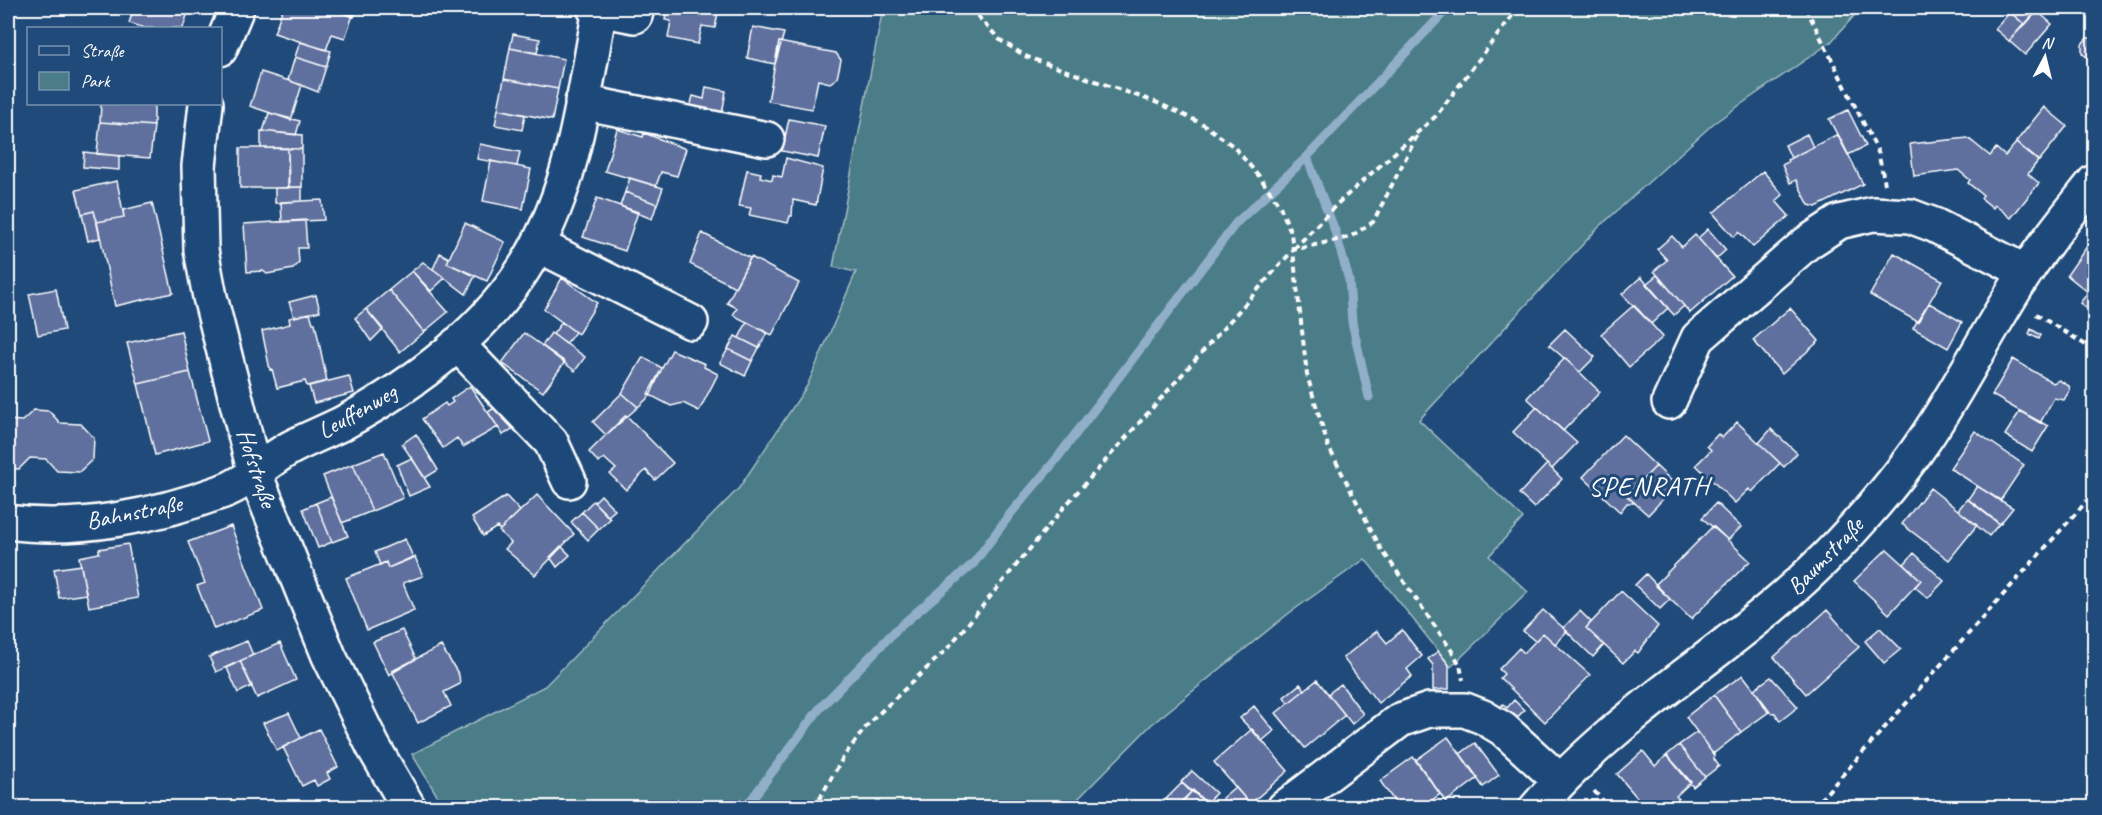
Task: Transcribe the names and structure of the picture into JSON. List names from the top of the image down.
{
  "streets": {
    "street": [
      "Leuffenweg",
      "Hofstraße",
      "Bahnstraße",
      "Baumstraße"
    ]
  },
  "crossings": [
    ["Leuffenweg", "Hofstraße"],
    ["Leuffenweg", "Bahnstraße"],
    ["Hofstraße", "Bahnstraße"]
  ],
  "districts": ["SPENRATH"],
  "legend": ["Straße", "Park"],
  "north": "top"
}
